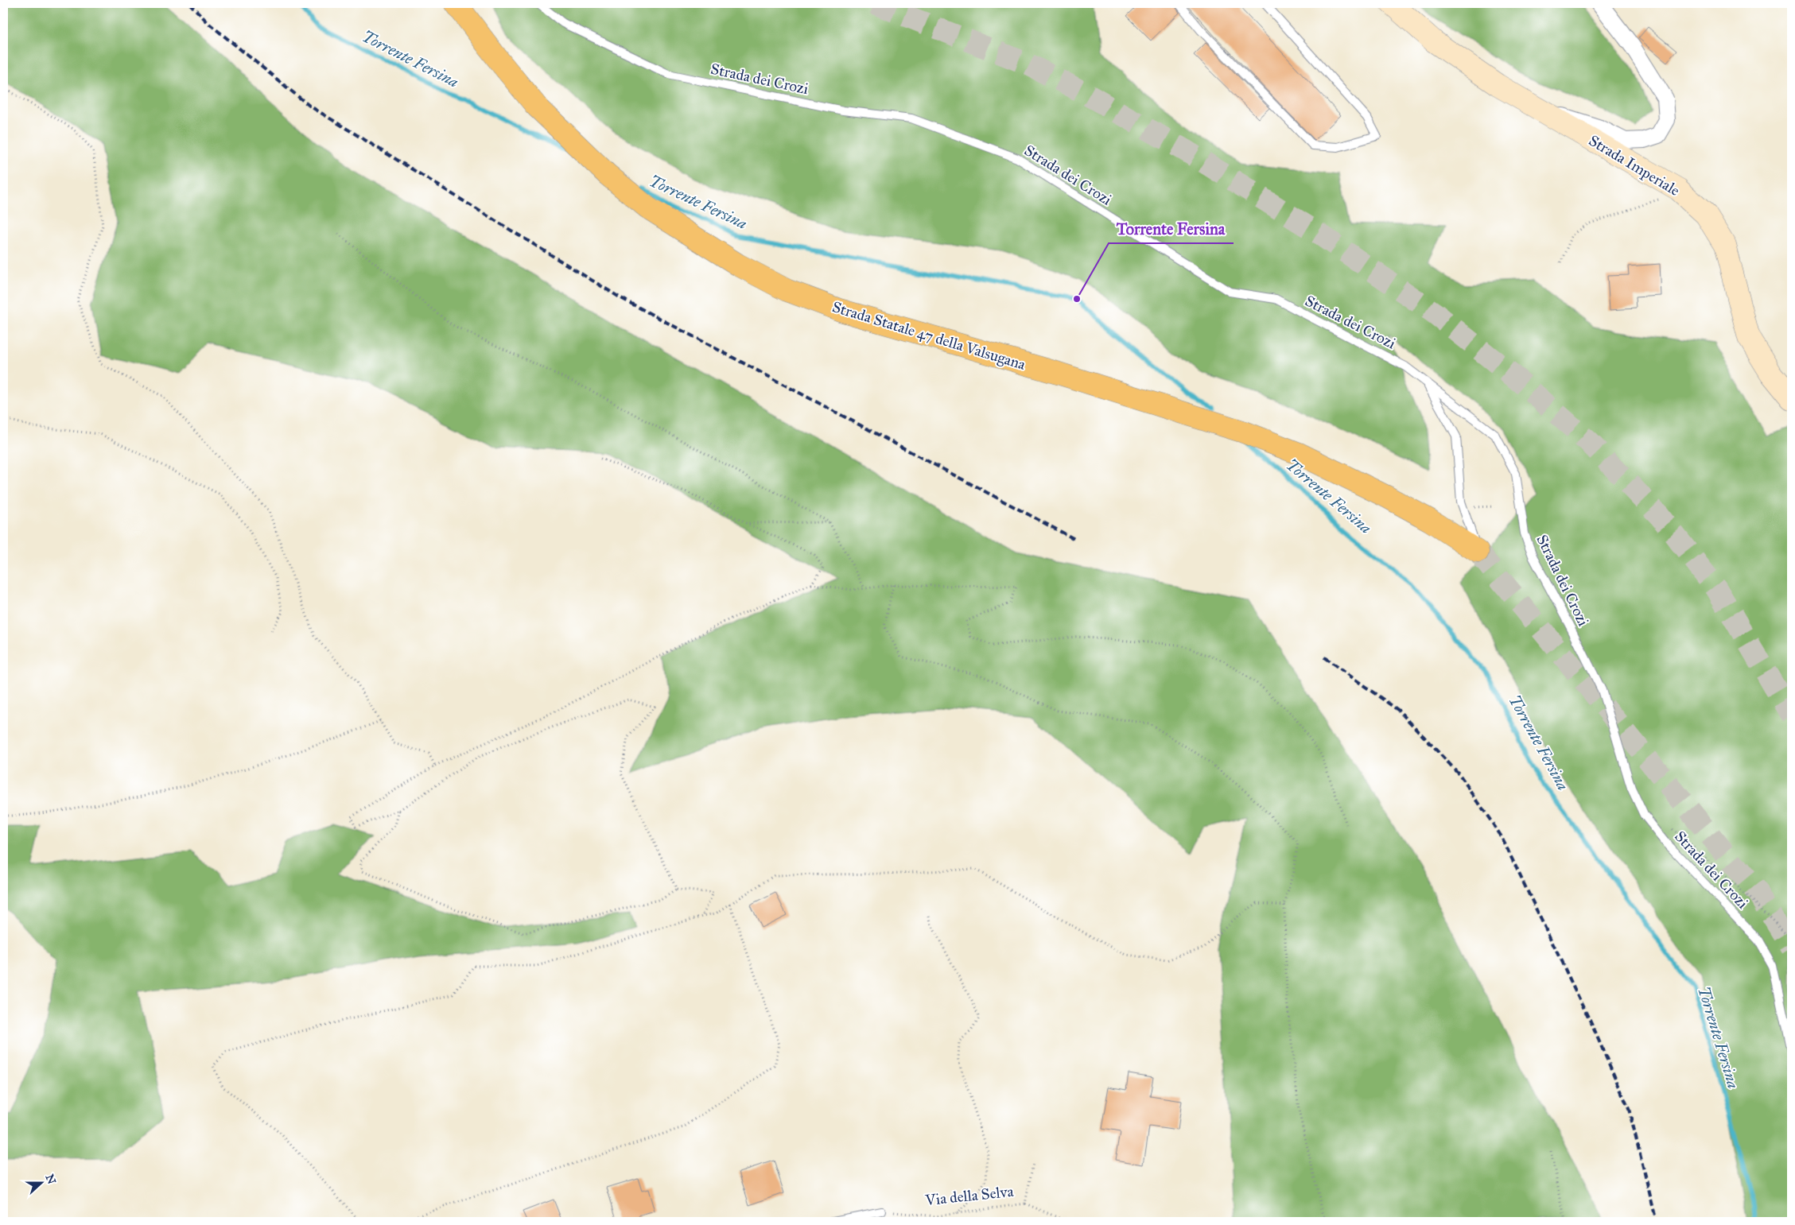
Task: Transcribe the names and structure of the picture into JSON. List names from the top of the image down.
{
  "streets": {
    "highway": ["Strada Statale 47 della Valsugana"],
    "street": ["Strada Imperiale"],
    "lane": ["Strada dei Crozi"],
    "path": ["Via della Selva"]
  },
  "water": ["Torrente Fersina"],
  "places": ["Torrente Fersina"],
  "north": "right"
}
